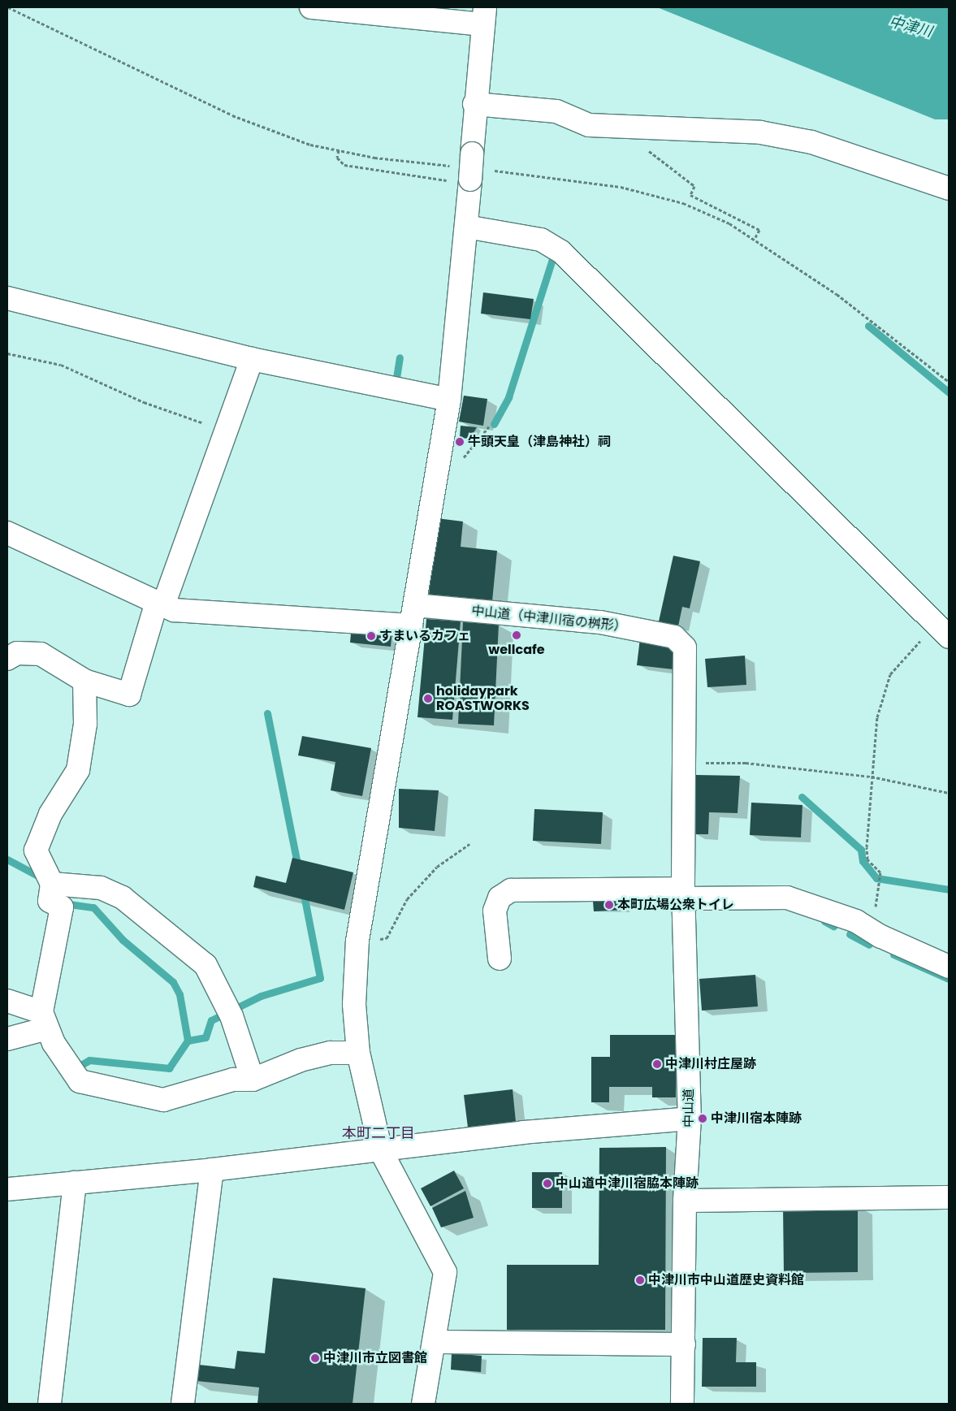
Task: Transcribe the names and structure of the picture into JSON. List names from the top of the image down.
{
  "streets": {
    "street": ["中山道（中津川宿の桝形）", "中山道"]
  },
  "crossings": [
    ["中山道（中津川宿の桝形）", "中山道"]
  ],
  "districts": ["本町二丁目"],
  "water": ["中津川"],
  "places": [
    "牛頭天皇（津島神社）祠",
    "wellcafe",
    "すまいるカフェ",
    "holidaypark ROASTWORKS",
    "本町広場公衆トイレ",
    "中津川村庄屋跡",
    "中津川宿本陣跡",
    "中山道中津川宿脇本陣跡",
    "中津川市中山道歴史資料館",
    "中津川市立図書館"
  ]
}
